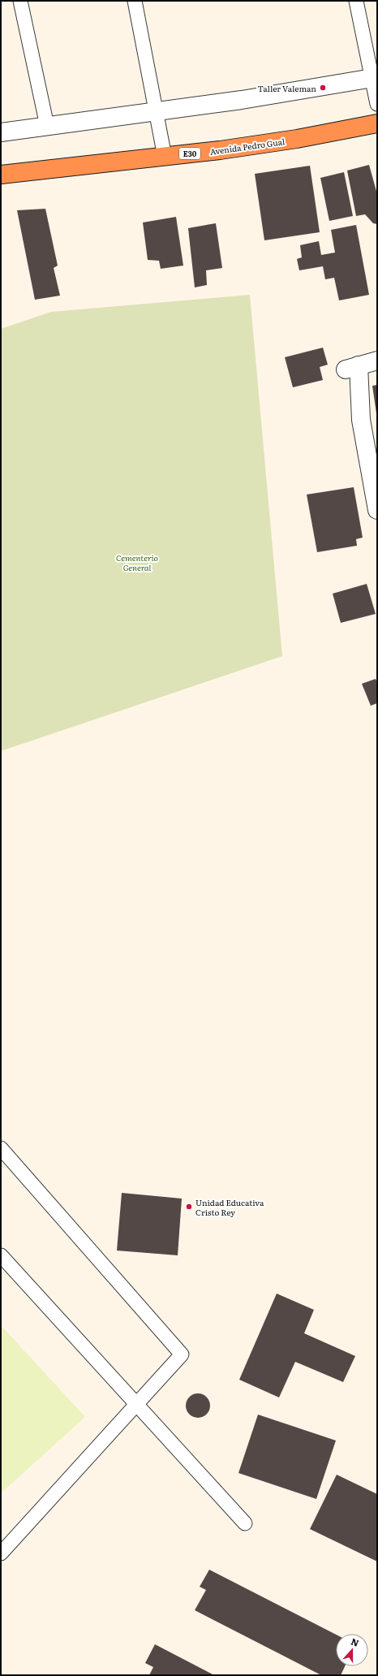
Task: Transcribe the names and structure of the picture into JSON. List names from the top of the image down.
{
  "streets": {
    "highway": ["Avenida Pedro Gual", "E30"]
  },
  "parks": ["Cementerio General"],
  "places": ["Taller Valeman", "Unidad Educativa Cristo Rey"],
  "north": "top"
}
